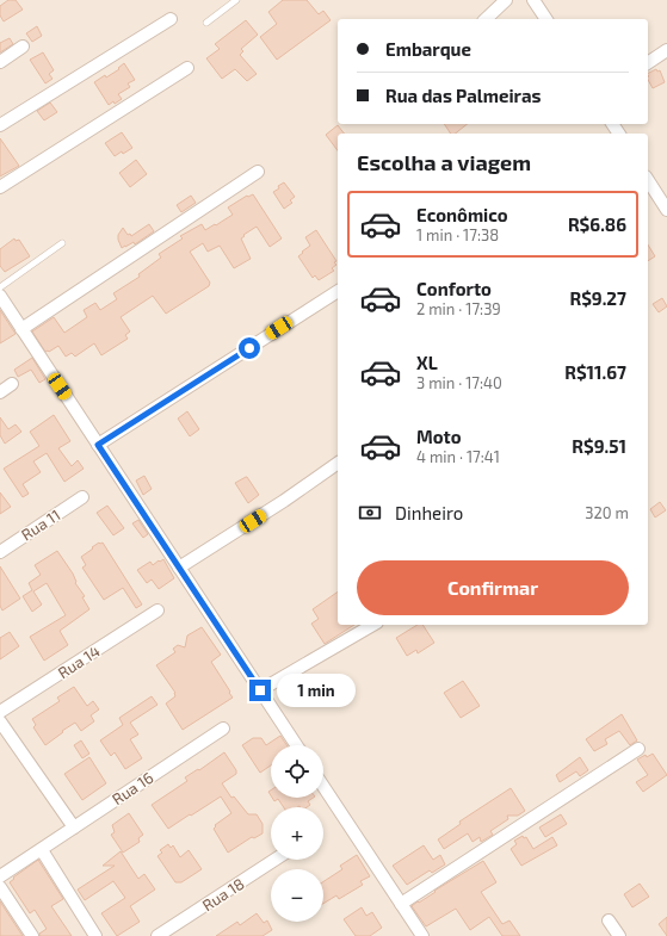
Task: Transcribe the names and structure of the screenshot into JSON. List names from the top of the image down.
{
  "streets": {
    "street": [
      "Rua 11",
      "Rua 14",
      "Rua 16",
      "Rua 18"
    ]
  },
  "page": {
    "banner": ["Embarque", "Rua das Palmeiras"],
    "heading": "Escolha a viagem",
    "list": [
      {
        "name": "Econômico",
        "note": "1 min · 17:38",
        "value": "R$6.86"
      },
      {
        "name": "Conforto",
        "note": "2 min · 17:39",
        "value": "R$9.27"
      },
      {
        "name": "XL",
        "note": "3 min · 17:40",
        "value": "R$11.67"
      },
      {
        "name": "Moto",
        "note": "4 min · 17:41",
        "value": "R$9.51"
      }
    ],
    "pay": ["Dinheiro", "320 m"],
    "buttons": "Confirmar",
    "bubble": "1 min",
    "map_buttons": ["+", "−"]
  }
}
